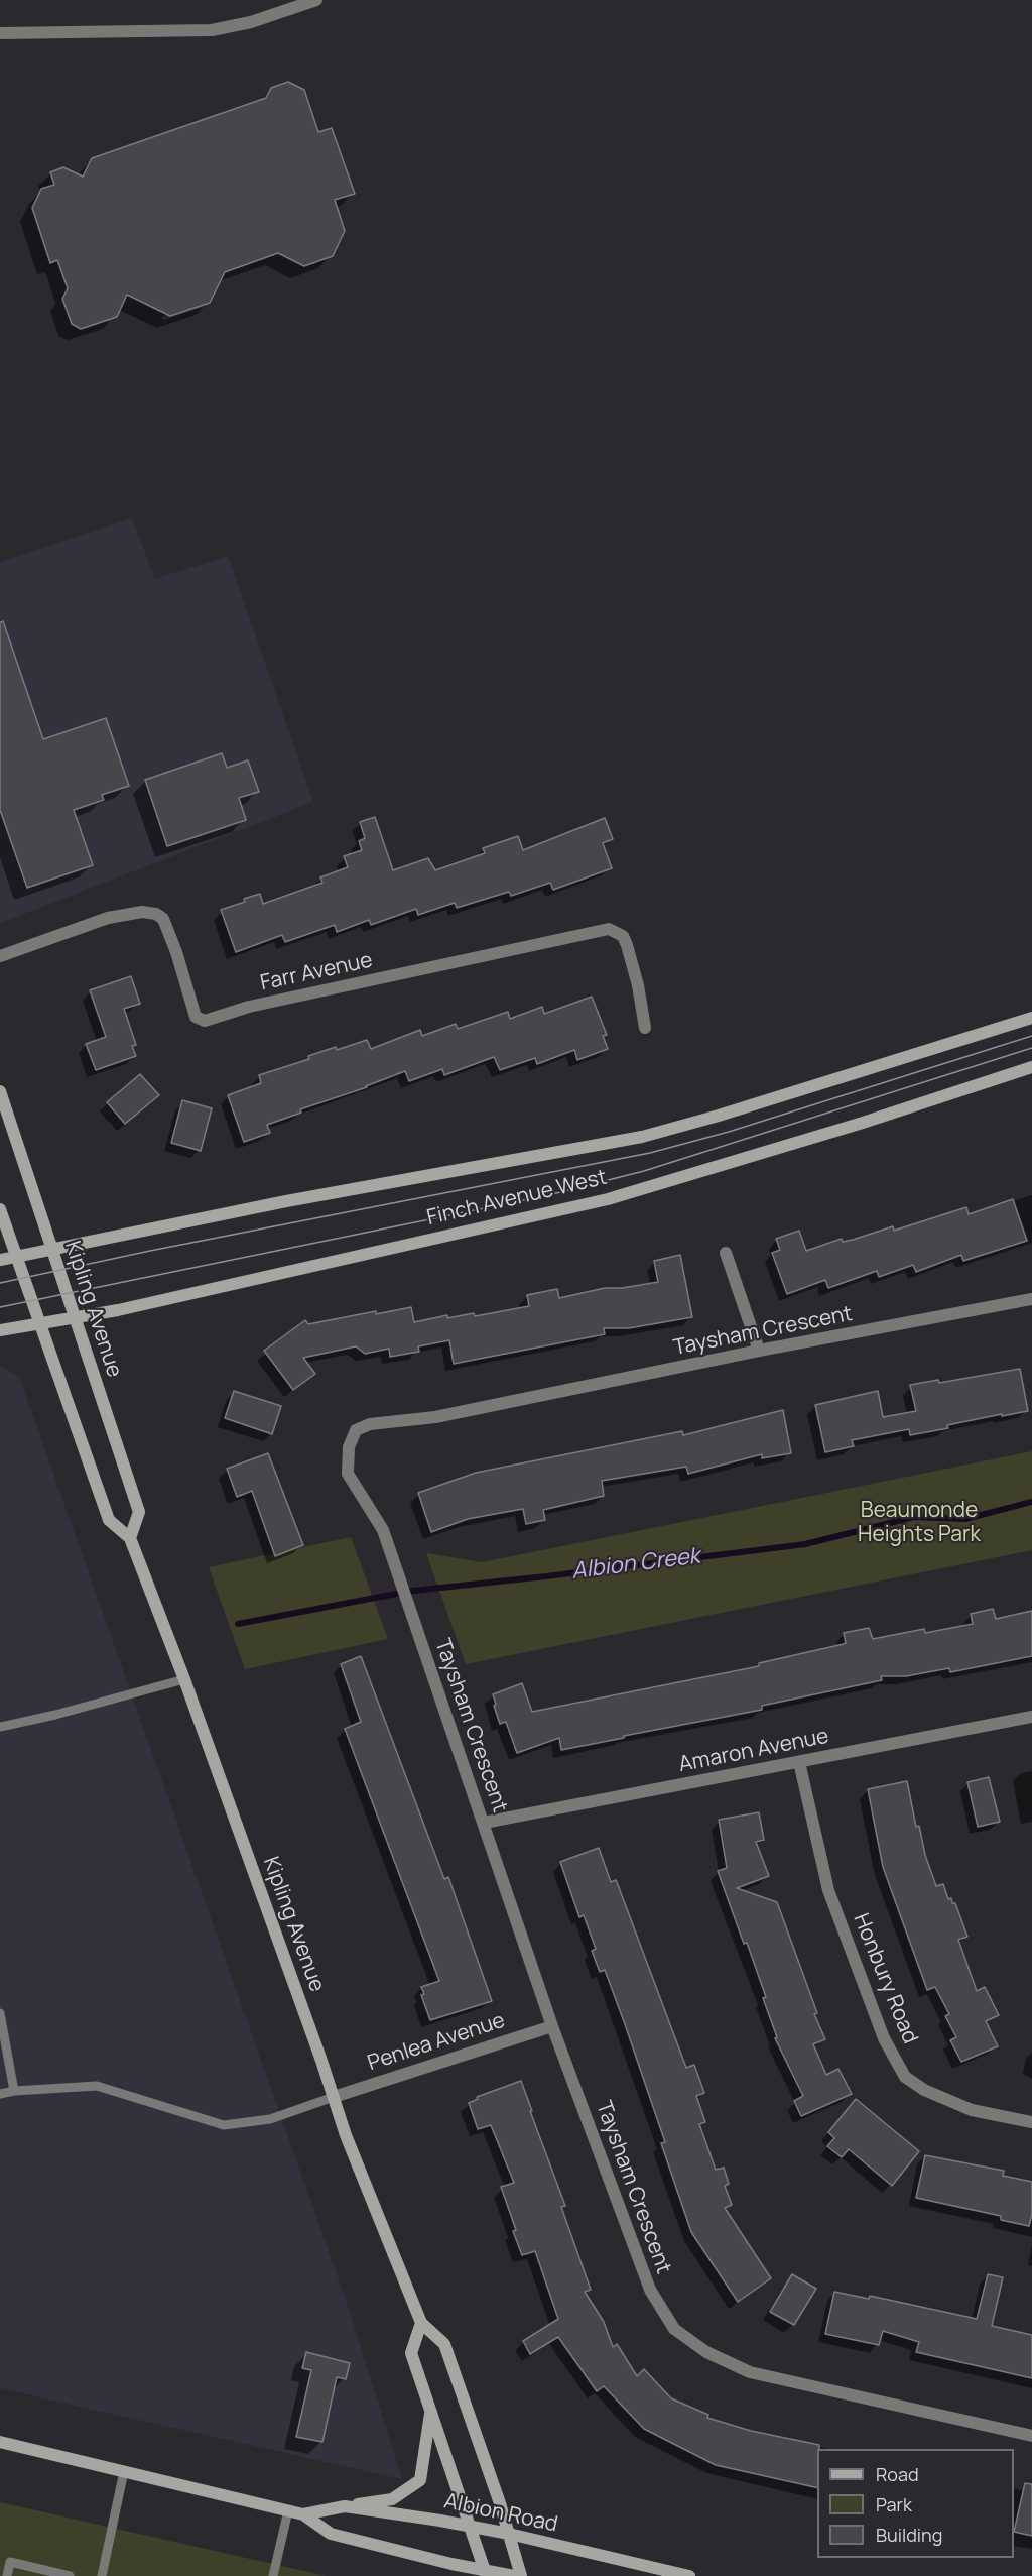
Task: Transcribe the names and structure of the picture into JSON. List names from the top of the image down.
{
  "streets": {
    "main road": ["Finch Avenue West", "Kipling Avenue", "Albion Road"],
    "street": [
      "Farr Avenue",
      "Taysham Crescent",
      "Amaron Avenue",
      "Honbury Road",
      "Penlea Avenue"
    ]
  },
  "crossings": [
    ["Finch Avenue West", "Kipling Avenue"],
    ["Kipling Avenue", "Penlea Avenue"],
    ["Kipling Avenue", "Albion Road"],
    ["Taysham Crescent", "Amaron Avenue"],
    ["Taysham Crescent", "Penlea Avenue"],
    ["Amaron Avenue", "Honbury Road"]
  ],
  "water": ["Albion Creek"],
  "parks": ["Beaumonde Heights Park"],
  "legend": ["Road", "Park", "Building"]
}
